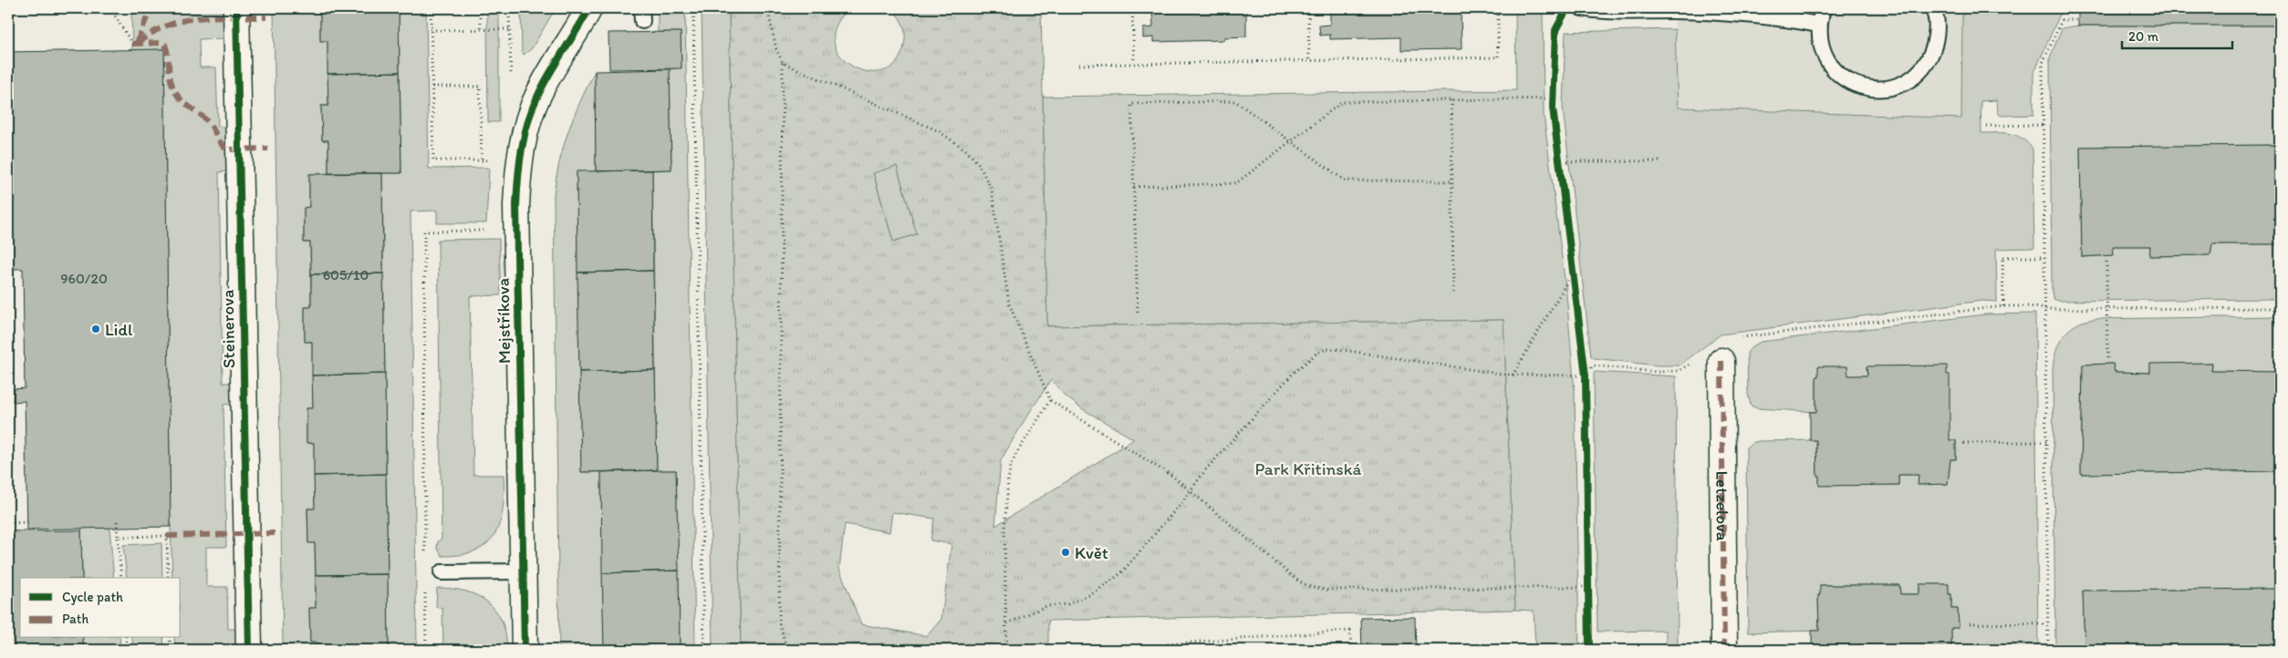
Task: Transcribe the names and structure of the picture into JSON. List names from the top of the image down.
{
  "streets": {
    "street": ["Mejstříkova", "Steinerova", "Letzelova"]
  },
  "parks": ["Park Křitinská"],
  "places": ["Lidl", "Květ"],
  "house_numbers": ["605/10", "960/20"],
  "legend": ["Cycle path", "Path"],
  "scale_bar": "20 m"
}
